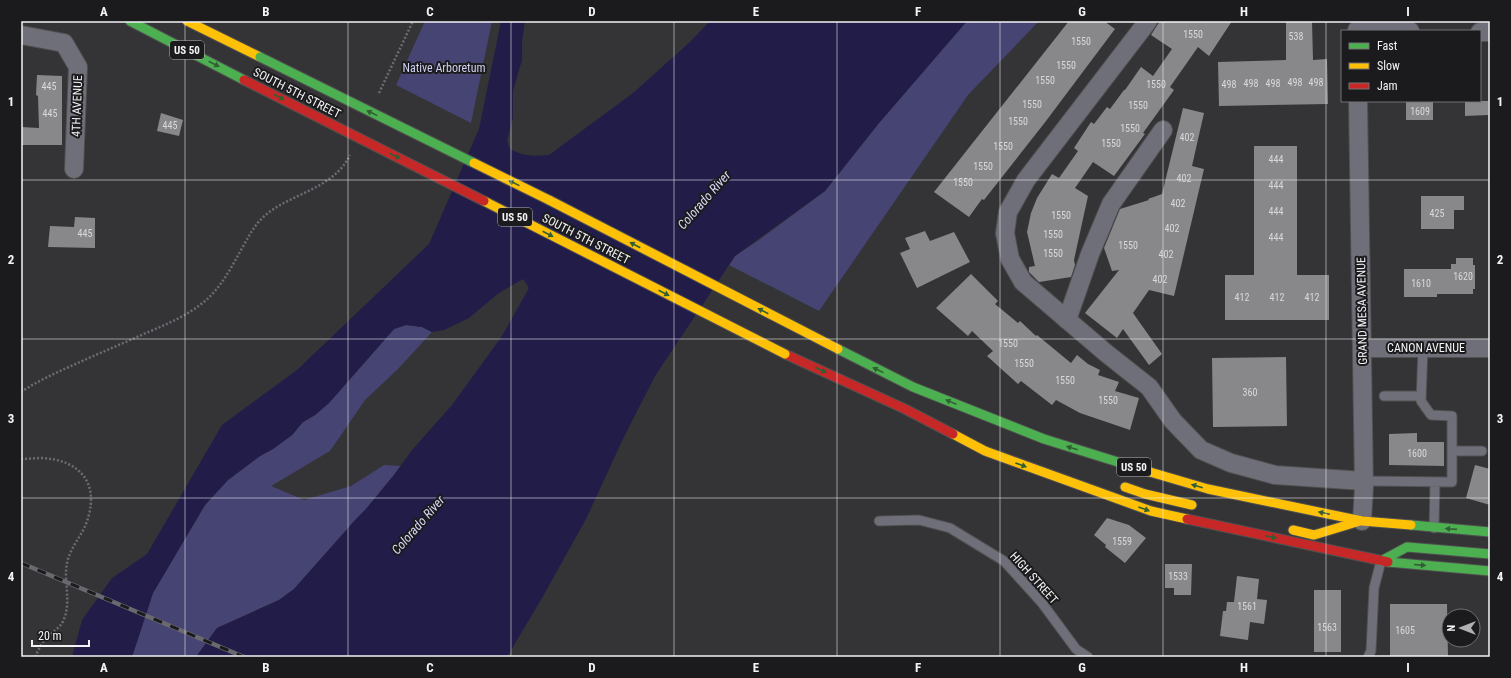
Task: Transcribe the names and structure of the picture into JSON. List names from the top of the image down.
{
  "streets": {
    "highway": ["US 50", "SOUTH 5TH STREET"],
    "street": ["4TH AVENUE", "GRAND MESA AVENUE", "CANON AVENUE"],
    "lane": ["HIGH STREET"]
  },
  "crossings": [
    ["US 50", "SOUTH 5TH STREET"],
    ["US 50", "GRAND MESA AVENUE"],
    ["SOUTH 5TH STREET", "GRAND MESA AVENUE"],
    ["GRAND MESA AVENUE", "CANON AVENUE"]
  ],
  "water": ["Colorado River"],
  "parks": ["Native Arboretum"],
  "house_numbers": [
    "1550",
    "538",
    "1550",
    "1550",
    "1550",
    "498",
    "498",
    "498",
    "498",
    "1550",
    "498",
    "445",
    "1550",
    "1550",
    "1609",
    "445",
    "1550",
    "445",
    "1550",
    "402",
    "1550",
    "1550",
    "444",
    "1550",
    "402",
    "1550",
    "444",
    "402",
    "444",
    "425",
    "1550",
    "402",
    "445",
    "1550",
    "444",
    "1550",
    "1550",
    "402",
    "1620",
    "402",
    "1610",
    "412",
    "412",
    "412",
    "1550",
    "1550",
    "1550",
    "360",
    "1550",
    "1600",
    "1559",
    "1533",
    "1561",
    "1563",
    "1605"
  ],
  "legend": ["Fast", "Slow", "Jam"],
  "scale_bar": "20 m",
  "north": "left",
  "grid": {
    "columns": [
      "A",
      "B",
      "C",
      "D",
      "E",
      "F",
      "G",
      "H",
      "I"
    ],
    "rows": [
      "1",
      "2",
      "3",
      "4"
    ]
  }
}
